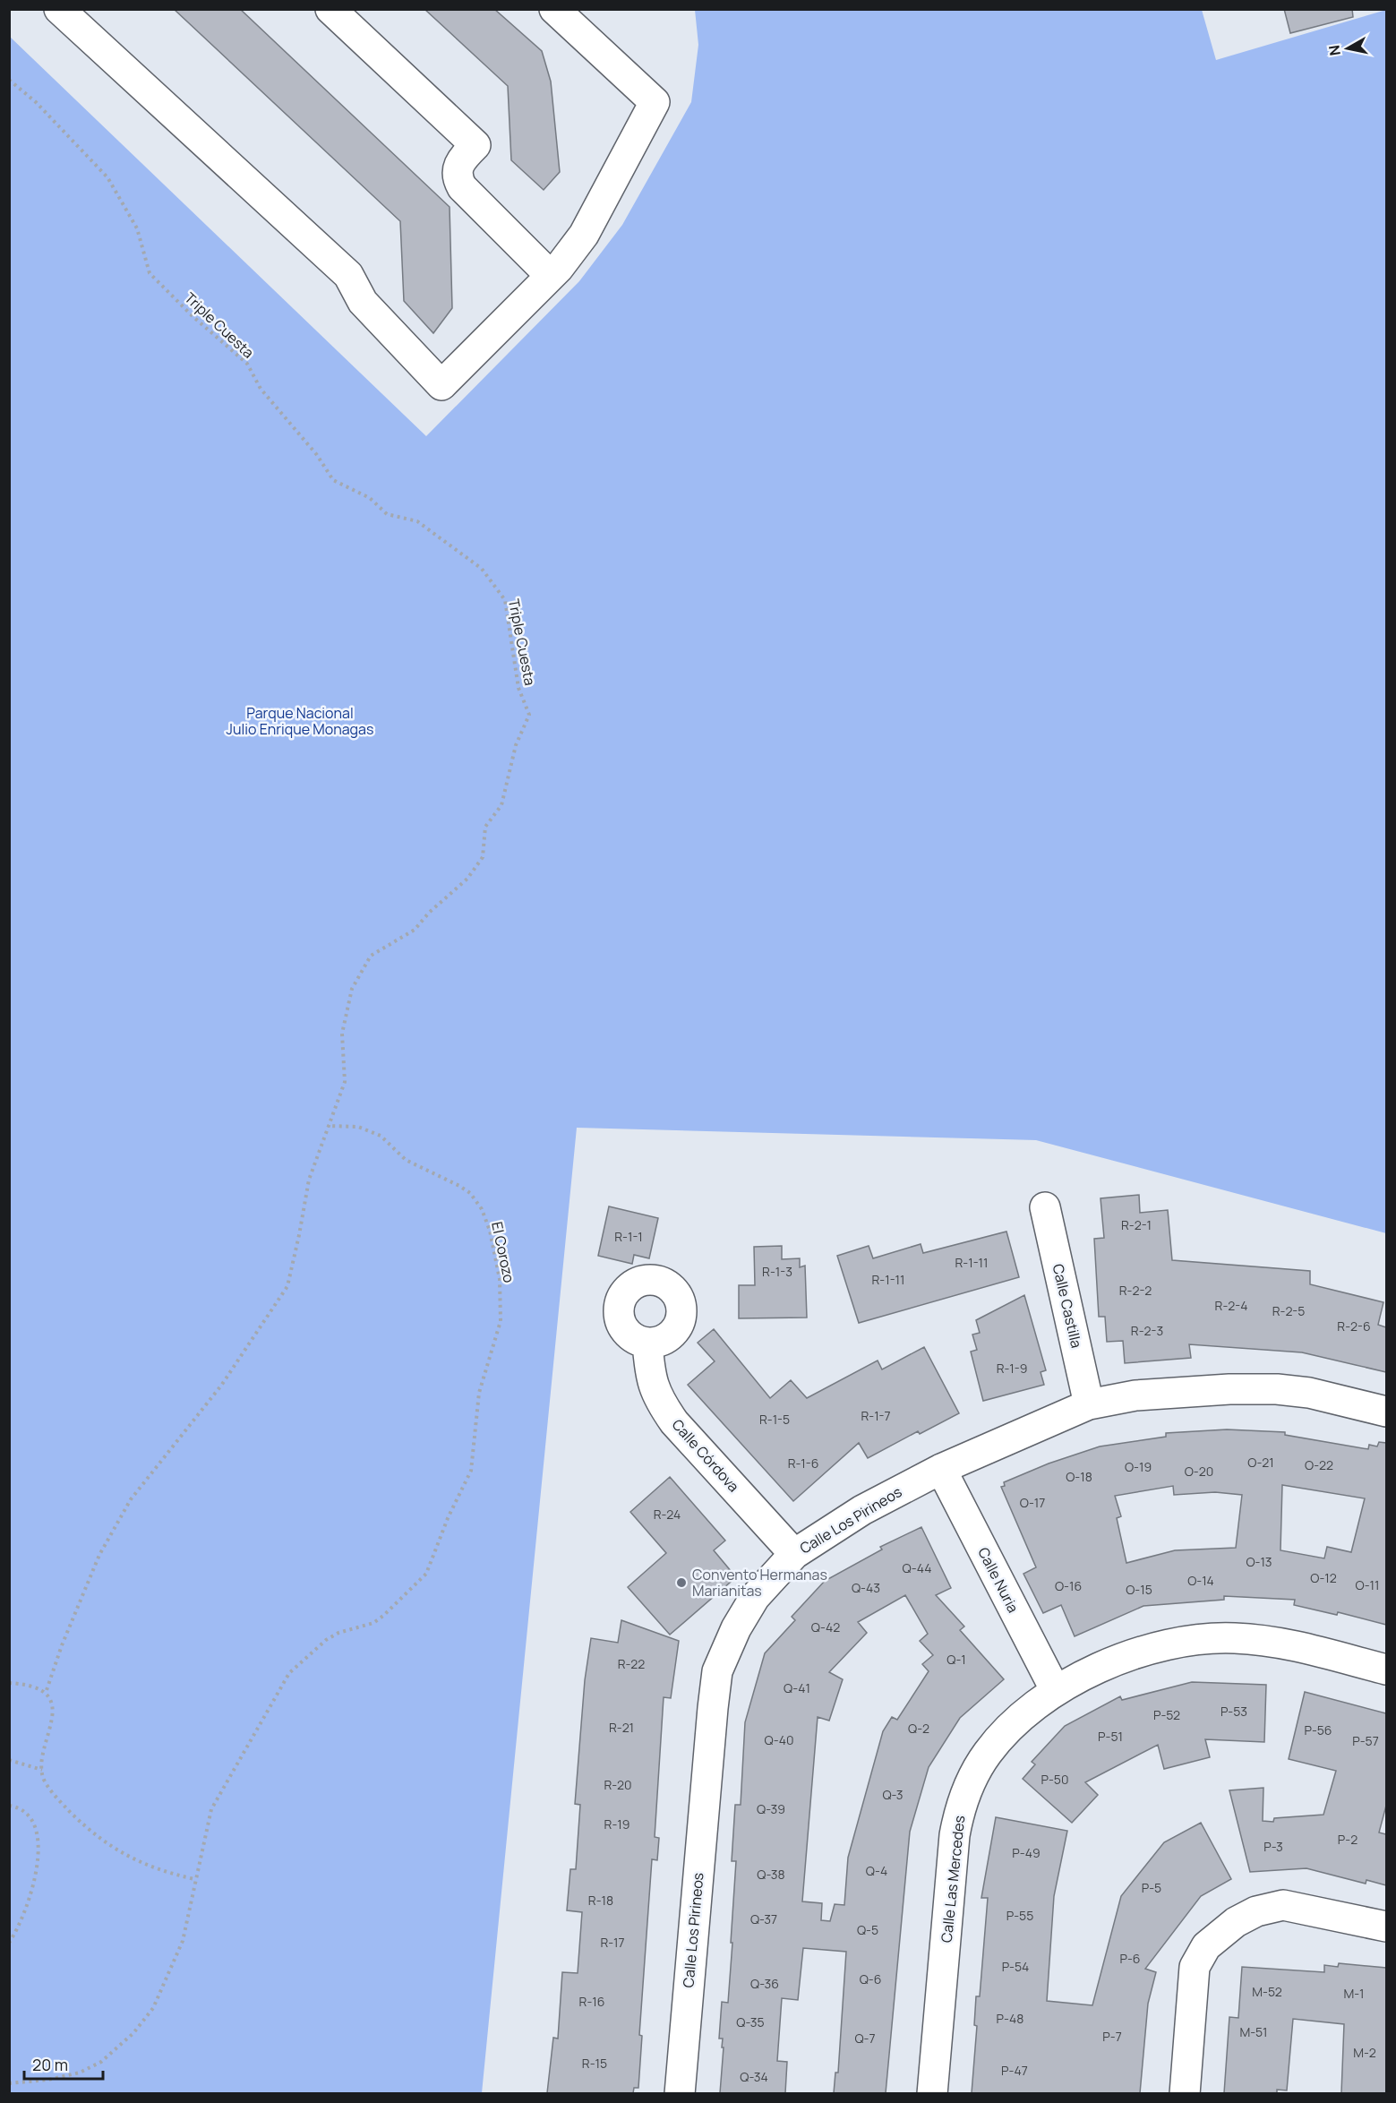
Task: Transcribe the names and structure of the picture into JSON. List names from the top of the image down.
{
  "streets": {
    "street": [
      "Calle Castilla",
      "Calle Córdova",
      "Calle Los Pirineos",
      "Calle Nuria",
      "Calle Las Mercedes"
    ],
    "path": ["Triple Cuesta", "El Corozo"]
  },
  "crossings": [
    ["Triple Cuesta", "El Corozo"],
    ["Calle Castilla", "Calle Los Pirineos"],
    ["Calle Córdova", "Calle Los Pirineos"],
    ["Calle Los Pirineos", "Calle Nuria"],
    ["Calle Nuria", "Calle Las Mercedes"]
  ],
  "parks": ["Parque Nacional Julio Enrique Monagas"],
  "places": ["Convento Hermanas Marianitas"],
  "house_numbers": [
    "R-2-1",
    "R-1-1",
    "R-1-11",
    "R-1-3",
    "R-1-11",
    "R-2-2",
    "R-2-4",
    "R-2-5",
    "R-2-6",
    "R-2-3",
    "R-1-9",
    "R-1-7",
    "R-1-5",
    "O-21",
    "R-1-6",
    "O-22",
    "O-19",
    "O-20",
    "O-18",
    "O-17",
    "R-24",
    "O-13",
    "Q-44",
    "O-12",
    "O-14",
    "O-11",
    "O-16",
    "Q-43",
    "O-15",
    "Q-42",
    "Q-1",
    "R-22",
    "Q-41",
    "P-53",
    "P-52",
    "R-21",
    "Q-2",
    "P-56",
    "P-51",
    "Q-40",
    "P-57",
    "P-50",
    "R-20",
    "Q-3",
    "Q-39",
    "R-19",
    "P-2",
    "P-3",
    "P-49",
    "Q-4",
    "Q-38",
    "P-5",
    "R-18",
    "P-55",
    "Q-37",
    "Q-5",
    "R-17",
    "P-6",
    "P-54",
    "Q-6",
    "Q-36",
    "M-52",
    "M-1",
    "R-16",
    "P-48",
    "Q-35",
    "M-51",
    "P-7",
    "Q-7",
    "M-2",
    "R-15",
    "P-47",
    "Q-34"
  ],
  "scale_bar": "20 m",
  "north": "left"
}
